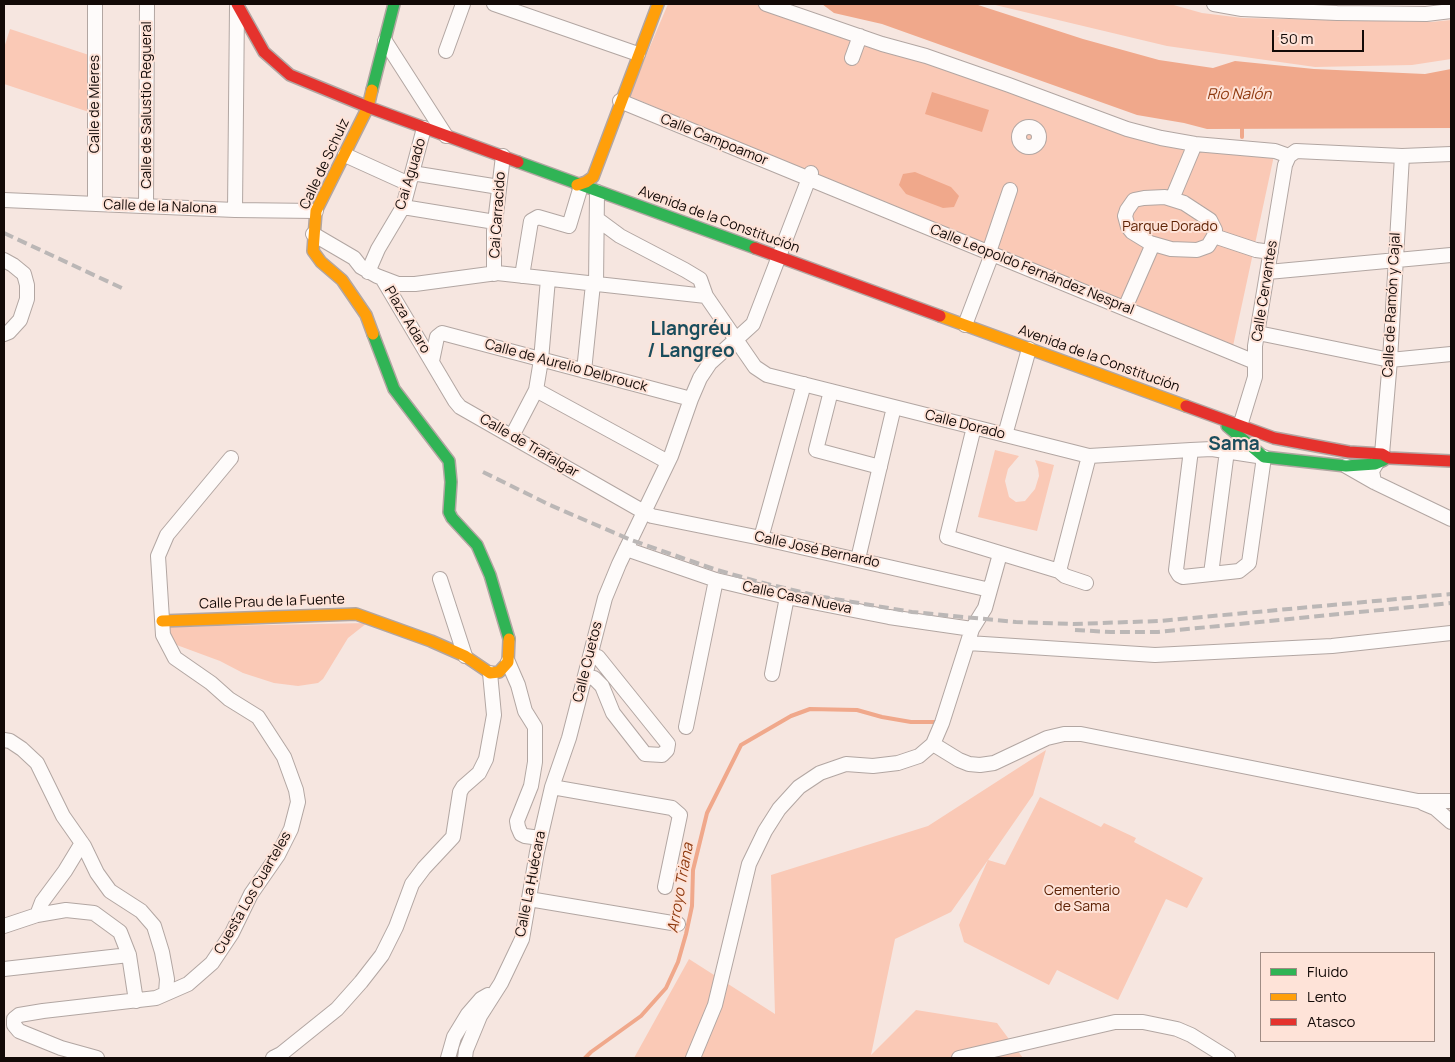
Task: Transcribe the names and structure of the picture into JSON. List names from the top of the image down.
{
  "streets": {
    "street": [
      "Calle de Mieres",
      "Calle de Salustio Regueral",
      "Calle Campoamor",
      "Calle de Schulz",
      "Cai Aguado",
      "Calle de la Nalona",
      "Cai Carracido",
      "Avenida de la Constitución",
      "Calle Leopoldo Fernández Nespral",
      "Calle Cervantes",
      "Calle de Ramón y Cajal",
      "Plaza Adaro",
      "Calle de Aurelio Delbrouck",
      "Calle Dorado",
      "Calle de Trafalgar",
      "Calle José Bernardo",
      "Calle Casa Nueva",
      "Calle Prau de la Fuente",
      "Calle Cuetos",
      "Calle La Ḥuécara",
      "Cuesta Los Cuarteles"
    ]
  },
  "crossings": [
    ["Calle de Mieres", "Calle de la Nalona"],
    ["Calle de Salustio Regueral", "Calle de la Nalona"],
    ["Calle Campoamor", "Calle Leopoldo Fernández Nespral"],
    ["Calle Campoamor", "Calle Cuetos"],
    ["Calle de Schulz", "Calle de la Nalona"],
    ["Calle de Schulz", "Avenida de la Constitución"],
    ["Cai Aguado", "Avenida de la Constitución"],
    ["Cai Aguado", "Plaza Adaro"],
    ["Cai Carracido", "Avenida de la Constitución"],
    ["Avenida de la Constitución", "Calle Cervantes"],
    ["Avenida de la Constitución", "Calle de Ramón y Cajal"],
    ["Avenida de la Constitución", "Calle Cuetos"],
    ["Calle Leopoldo Fernández Nespral", "Calle Cervantes"],
    ["Calle Leopoldo Fernández Nespral", "Calle Cuetos"],
    ["Calle Cervantes", "Calle Dorado"],
    ["Plaza Adaro", "Calle de Aurelio Delbrouck"],
    ["Plaza Adaro", "Calle de Trafalgar"],
    ["Calle de Aurelio Delbrouck", "Calle Cuetos"],
    ["Calle Dorado", "Calle Cuetos"],
    ["Calle de Trafalgar", "Calle José Bernardo"],
    ["Calle de Trafalgar", "Calle Cuetos"],
    ["Calle José Bernardo", "Calle Cuetos"],
    ["Calle Casa Nueva", "Calle Cuetos"],
    ["Calle Prau de la Fuente", "Cuesta Los Cuarteles"],
    ["Calle Cuetos", "Calle La Ḥuécara"]
  ],
  "districts": ["Llangréu / Langreo", "Sama"],
  "water": ["Río Nalón", "Arroyo Triana"],
  "parks": ["Parque Dorado", "Cementerio de Sama"],
  "legend": ["Fluido", "Lento", "Atasco"],
  "scale_bar": "50 m"
}
